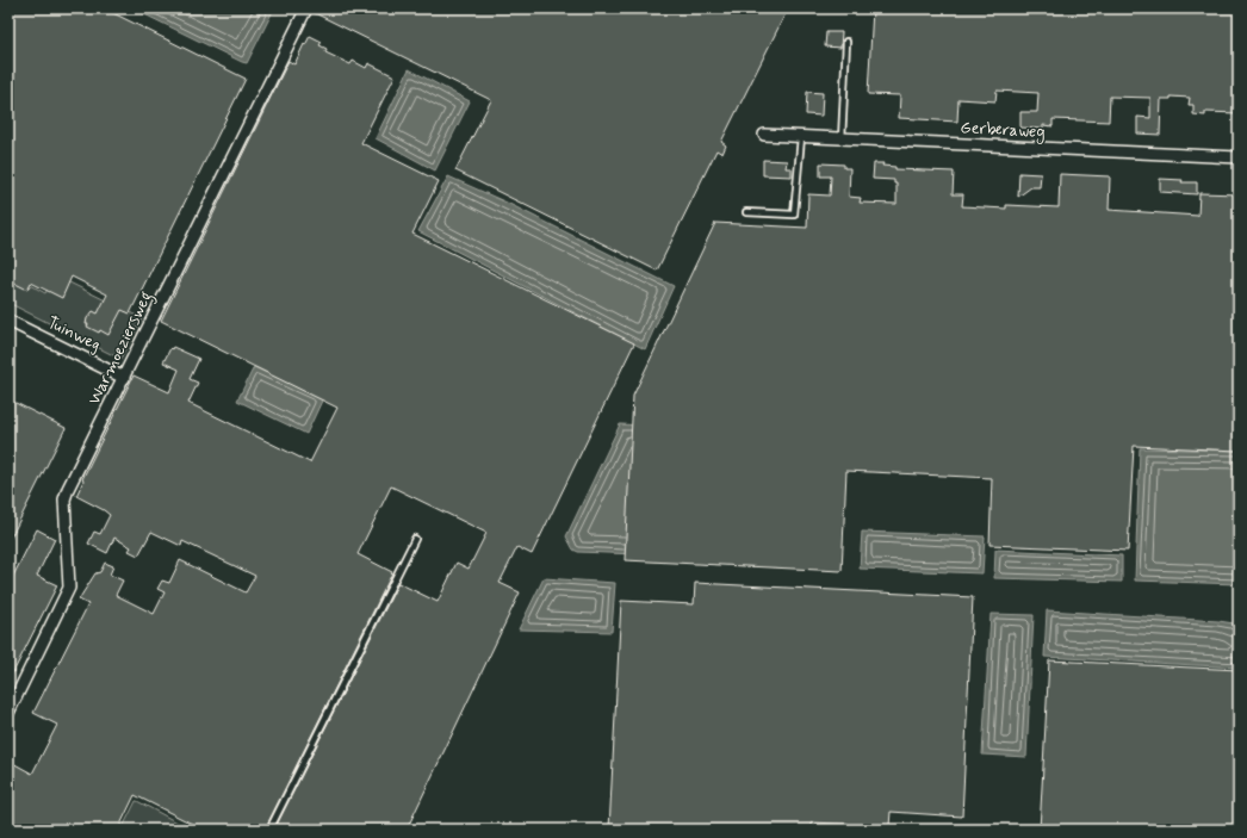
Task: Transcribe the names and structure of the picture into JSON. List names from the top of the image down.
{
  "streets": {
    "street": ["Gerberaweg", "Tuinweg", "Warmoeziersweg"]
  },
  "crossings": [
    ["Tuinweg", "Warmoeziersweg"]
  ]
}
